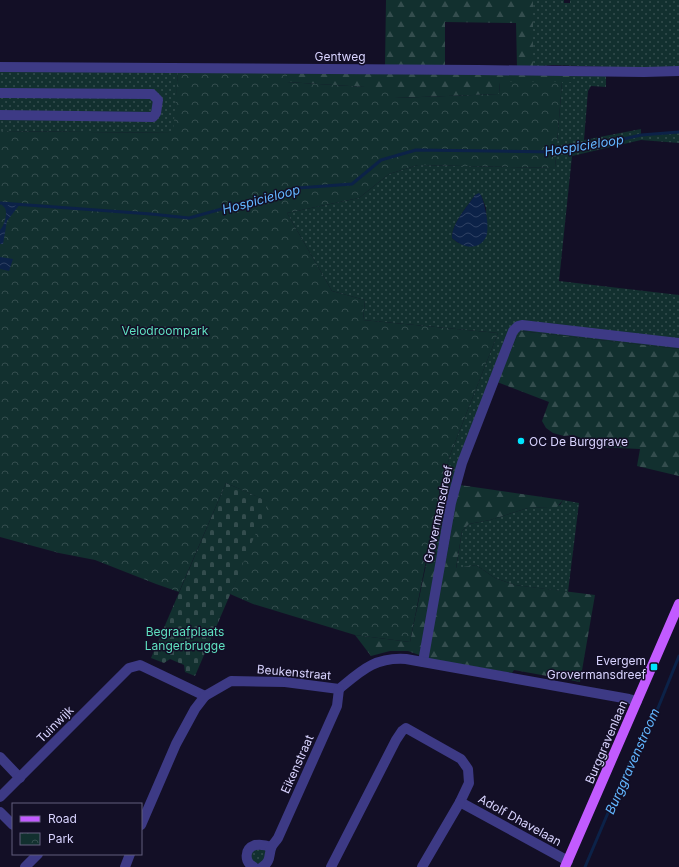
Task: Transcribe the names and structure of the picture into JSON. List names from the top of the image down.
{
  "streets": {
    "main road": ["Burggravenlaan"],
    "street": [
      "Gentweg",
      "Grovermansdreef",
      "Beukenstraat",
      "Tuinwijk",
      "Eikenstraat",
      "Adolf Dhavelaan"
    ]
  },
  "crossings": [
    ["Grovermansdreef", "Beukenstraat"],
    ["Beukenstraat", "Tuinwijk"],
    ["Beukenstraat", "Eikenstraat"],
    ["Burggravenlaan", "Adolf Dhavelaan"]
  ],
  "water": ["Hospicieloop", "Burggravenstroom"],
  "parks": ["Velodroompark", "Begraafplaats Langerbrugge"],
  "places": {
    "other": ["OC De Burggrave"],
    "transit": ["Evergem Grovermansdreef"]
  },
  "legend": ["Road", "Park"]
}
